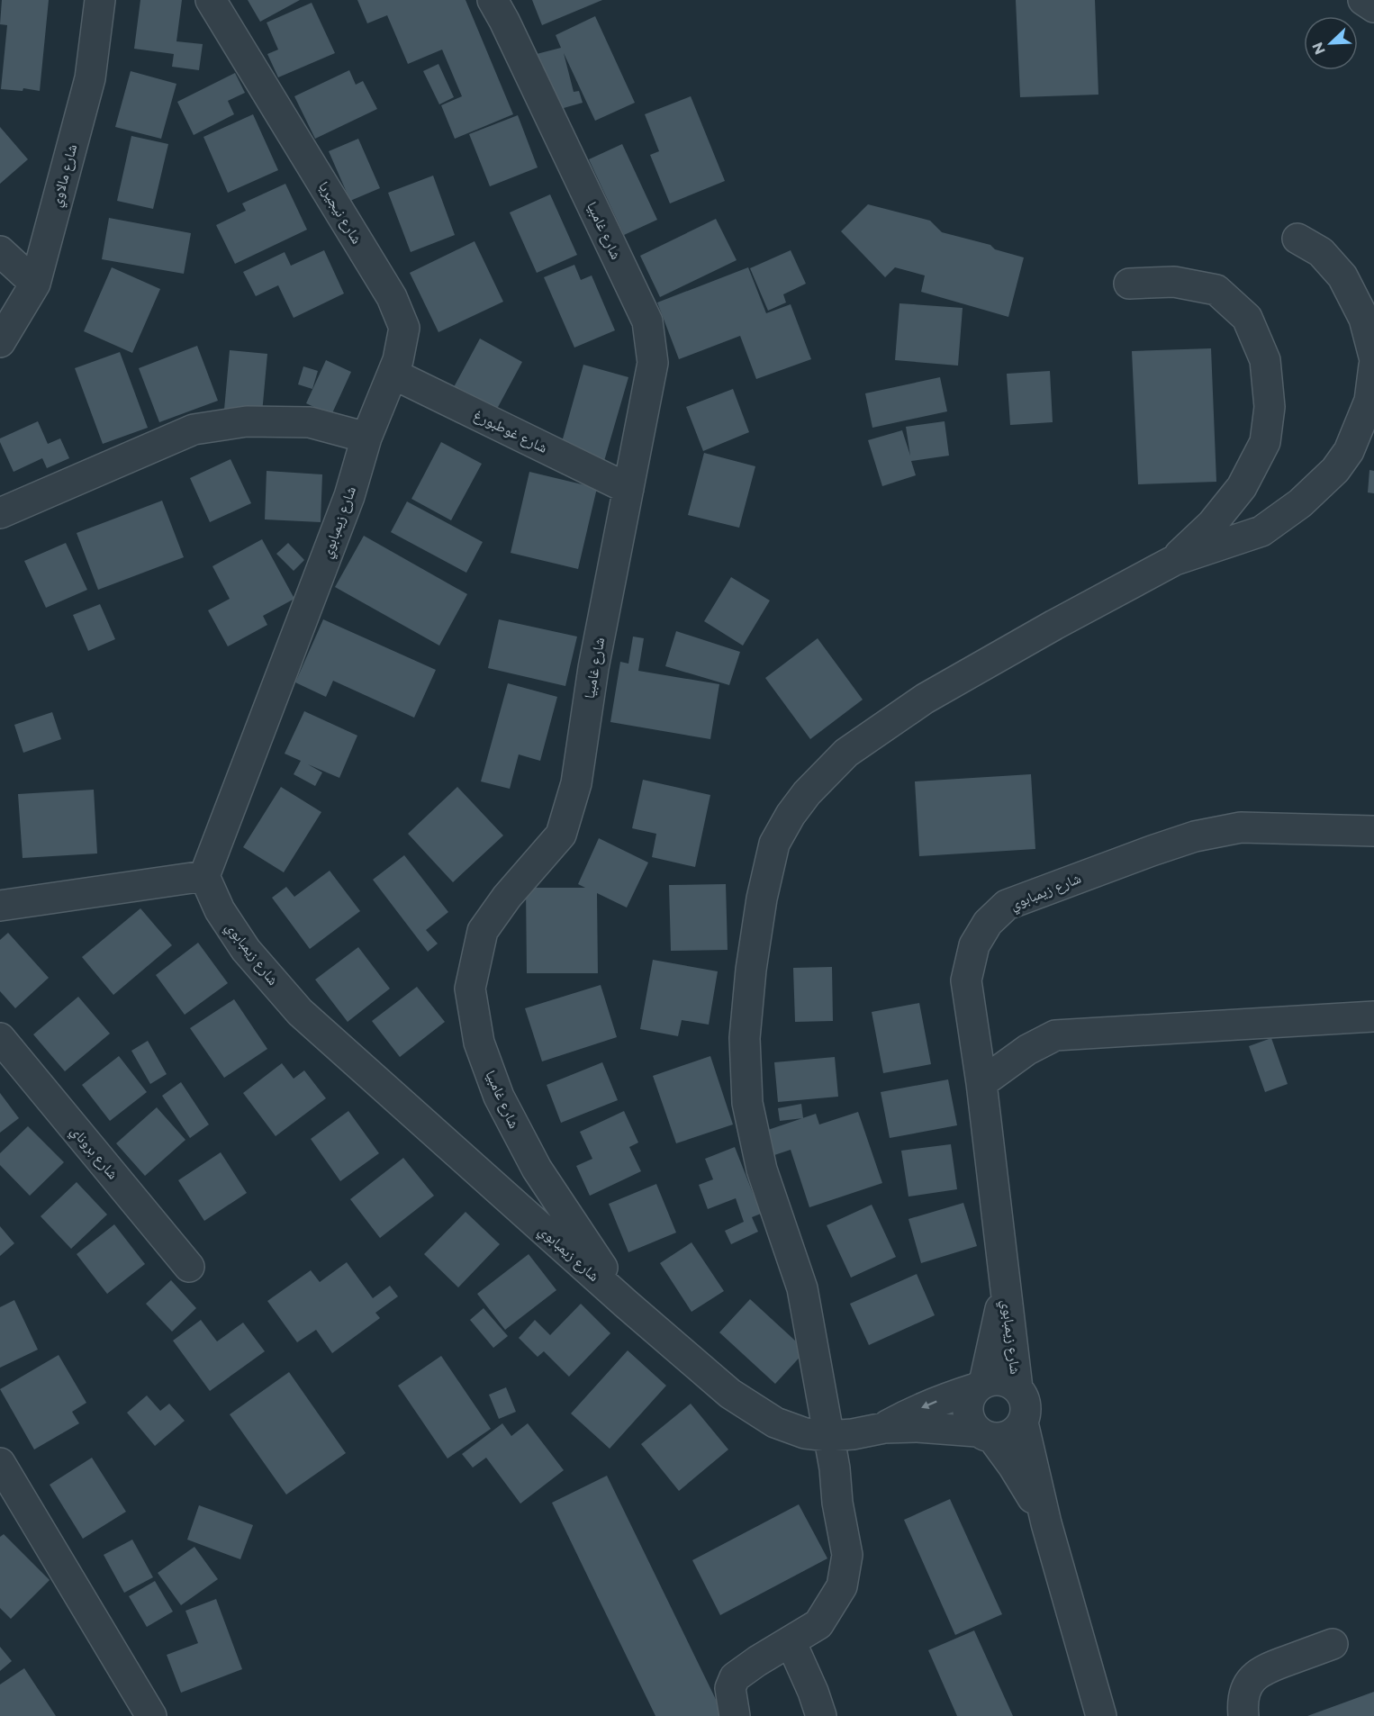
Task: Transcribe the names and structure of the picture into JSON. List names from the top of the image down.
{
  "streets": {
    "street": [
      "شارع مالاوي",
      "شارع نيجيريا",
      "شارع غامبيا",
      "شارع غوطبورغ",
      "شارع زيمبابوي",
      "شارع بروناي"
    ]
  },
  "crossings": [
    ["شارع نيجيريا", "شارع غوطبورغ"],
    ["شارع نيجيريا", "شارع زيمبابوي"],
    ["شارع غامبيا", "شارع غوطبورغ"],
    ["شارع غامبيا", "شارع زيمبابوي"]
  ],
  "north": "bottom left"
}
